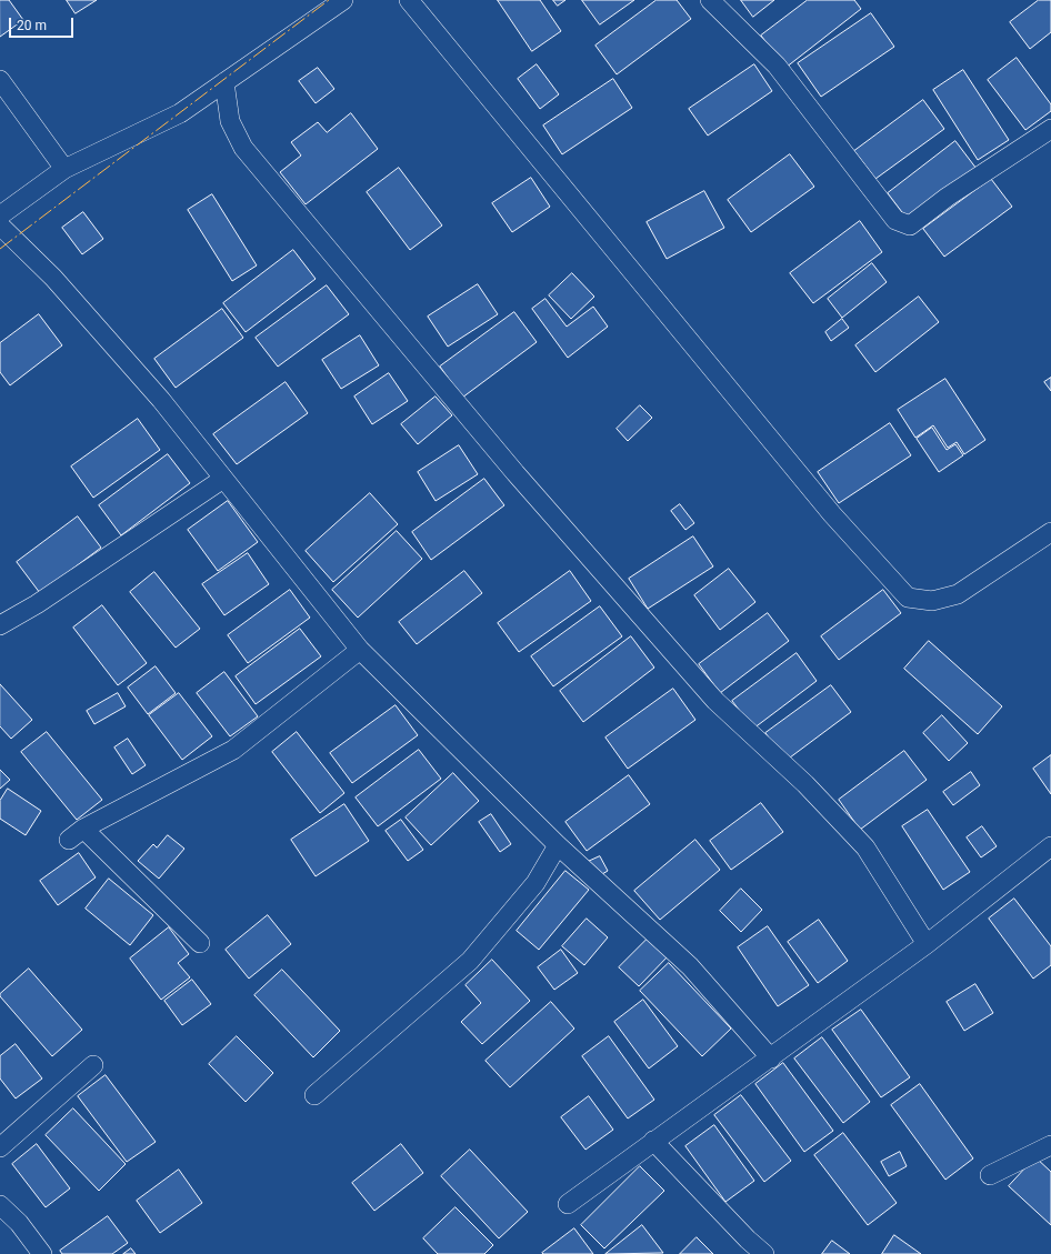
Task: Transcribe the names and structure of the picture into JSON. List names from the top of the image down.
{
  "scale_bar": "20 m"
}
